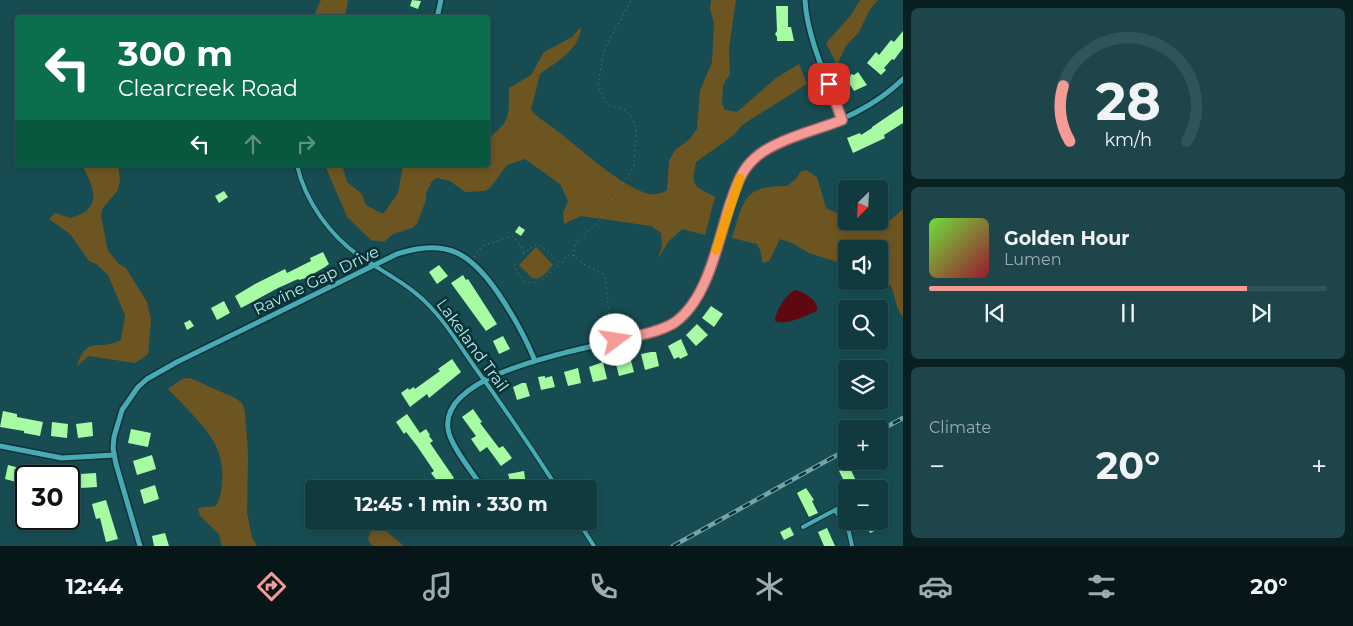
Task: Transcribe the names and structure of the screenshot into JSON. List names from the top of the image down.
{
  "streets": {
    "street": ["Ravine Gap Drive"],
    "lane": ["Lakeland Trail"]
  },
  "crossings": [
    ["Ravine Gap Drive", "Lakeland Trail"]
  ],
  "north": "bottom left",
  "page": {
    "turn": ["300 m", "Clearcreek Road"],
    "map_buttons": ["+", "−"],
    "song": ["Golden Hour", "Lumen"],
    "tile": "Climate",
    "heat": ["−", "20°", "+"],
    "limit": "30",
    "trip": "12:45 · 1 min · 330 m",
    "tabs": ["12:44", "20°"],
    "gauge": ["28", "km/h"]
  }
}
